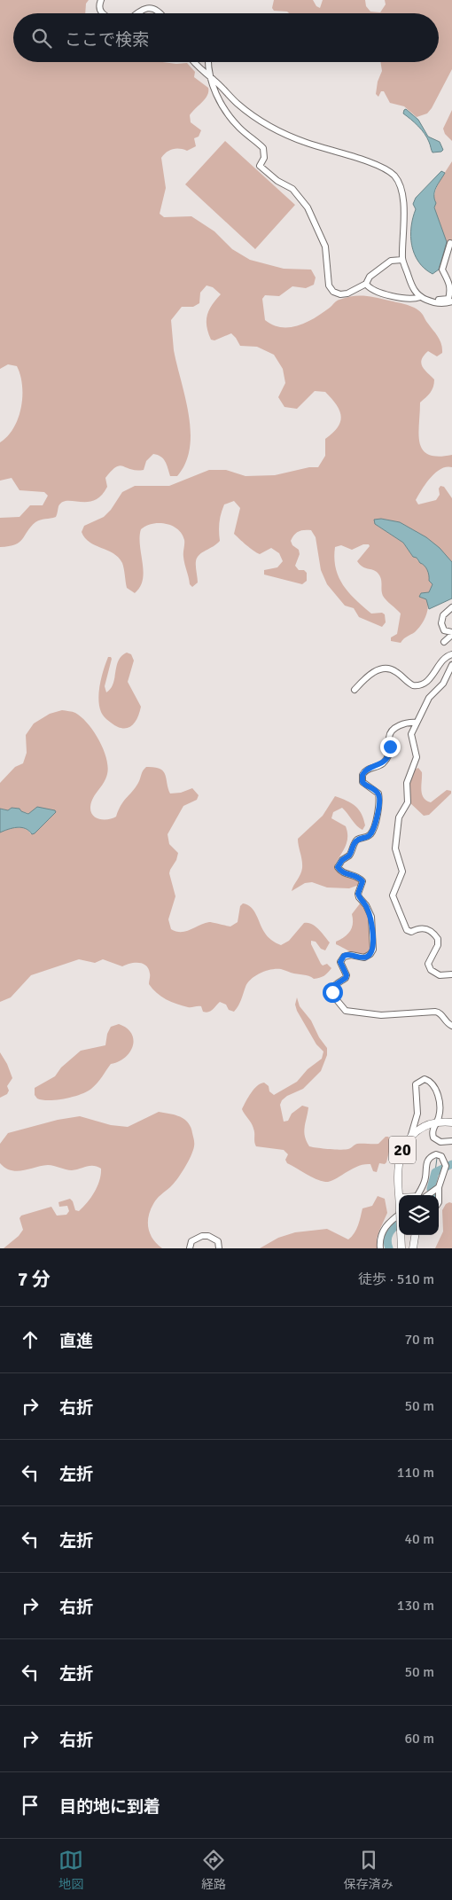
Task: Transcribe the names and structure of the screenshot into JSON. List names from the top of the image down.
{
  "streets": {
    "main road": ["20"]
  },
  "page": {
    "search": "ここで検索",
    "heading": ["7 分", "徒歩 · 510 m"],
    "list": [
      ["直進", "70 m"],
      ["右折", "50 m"],
      ["左折", "110 m"],
      ["左折", "40 m"],
      ["右折", "130 m"],
      ["左折", "50 m"],
      ["右折", "60 m"],
      "目的地に到着"
    ],
    "nav": ["地図", "経路", "保存済み"]
  }
}
